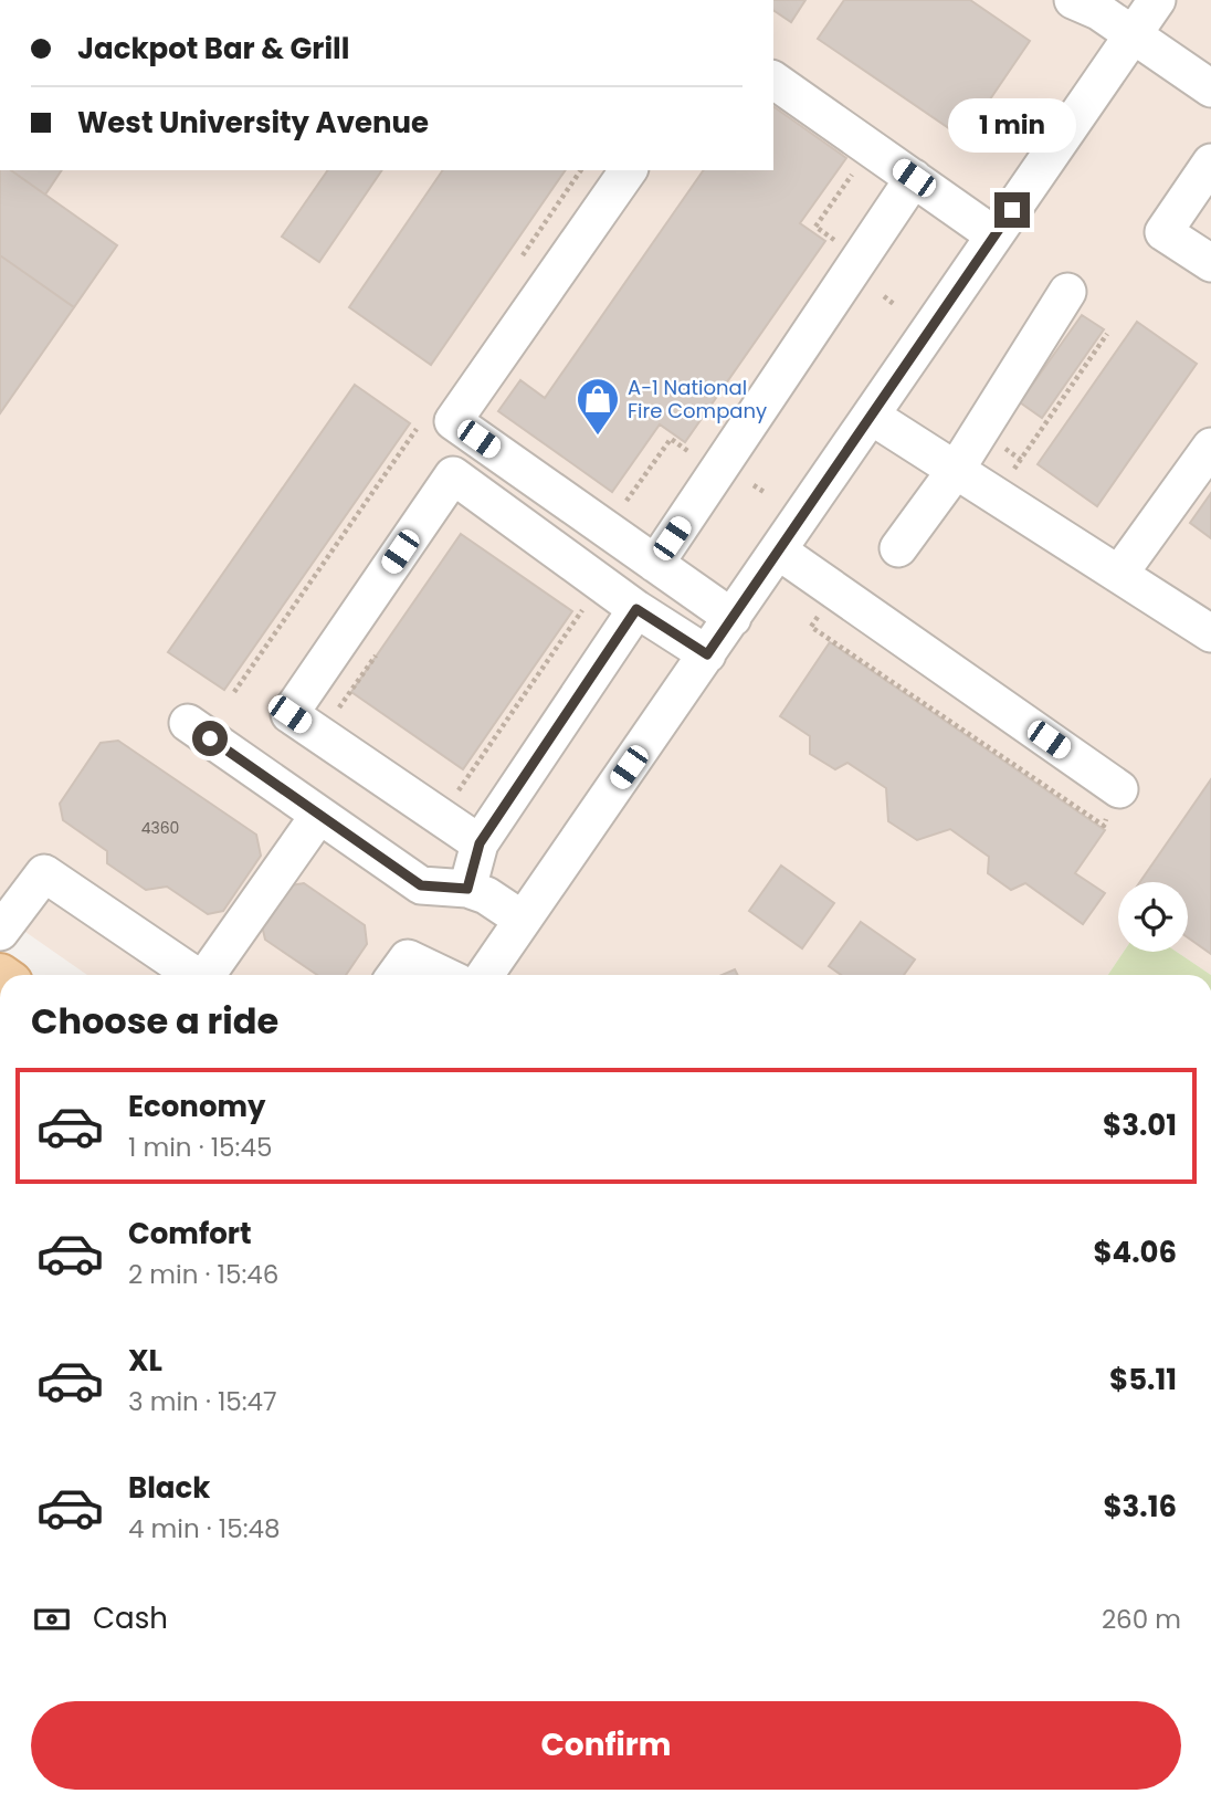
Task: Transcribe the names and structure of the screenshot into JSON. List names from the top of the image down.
{
  "places": {
    "shop": ["A-1 National Fire Company"]
  },
  "house_numbers": ["4360"],
  "page": {
    "banner": ["Jackpot Bar & Grill", "West University Avenue"],
    "bubble": "1 min",
    "heading": "Choose a ride",
    "list": [
      {
        "name": "Economy",
        "note": "1 min · 15:45",
        "value": "$3.01"
      },
      {
        "name": "Comfort",
        "note": "2 min · 15:46",
        "value": "$4.06"
      },
      {
        "name": "XL",
        "note": "3 min · 15:47",
        "value": "$5.11"
      },
      {
        "name": "Black",
        "note": "4 min · 15:48",
        "value": "$3.16"
      }
    ],
    "pay": ["Cash", "260 m"],
    "buttons": "Confirm"
  }
}
